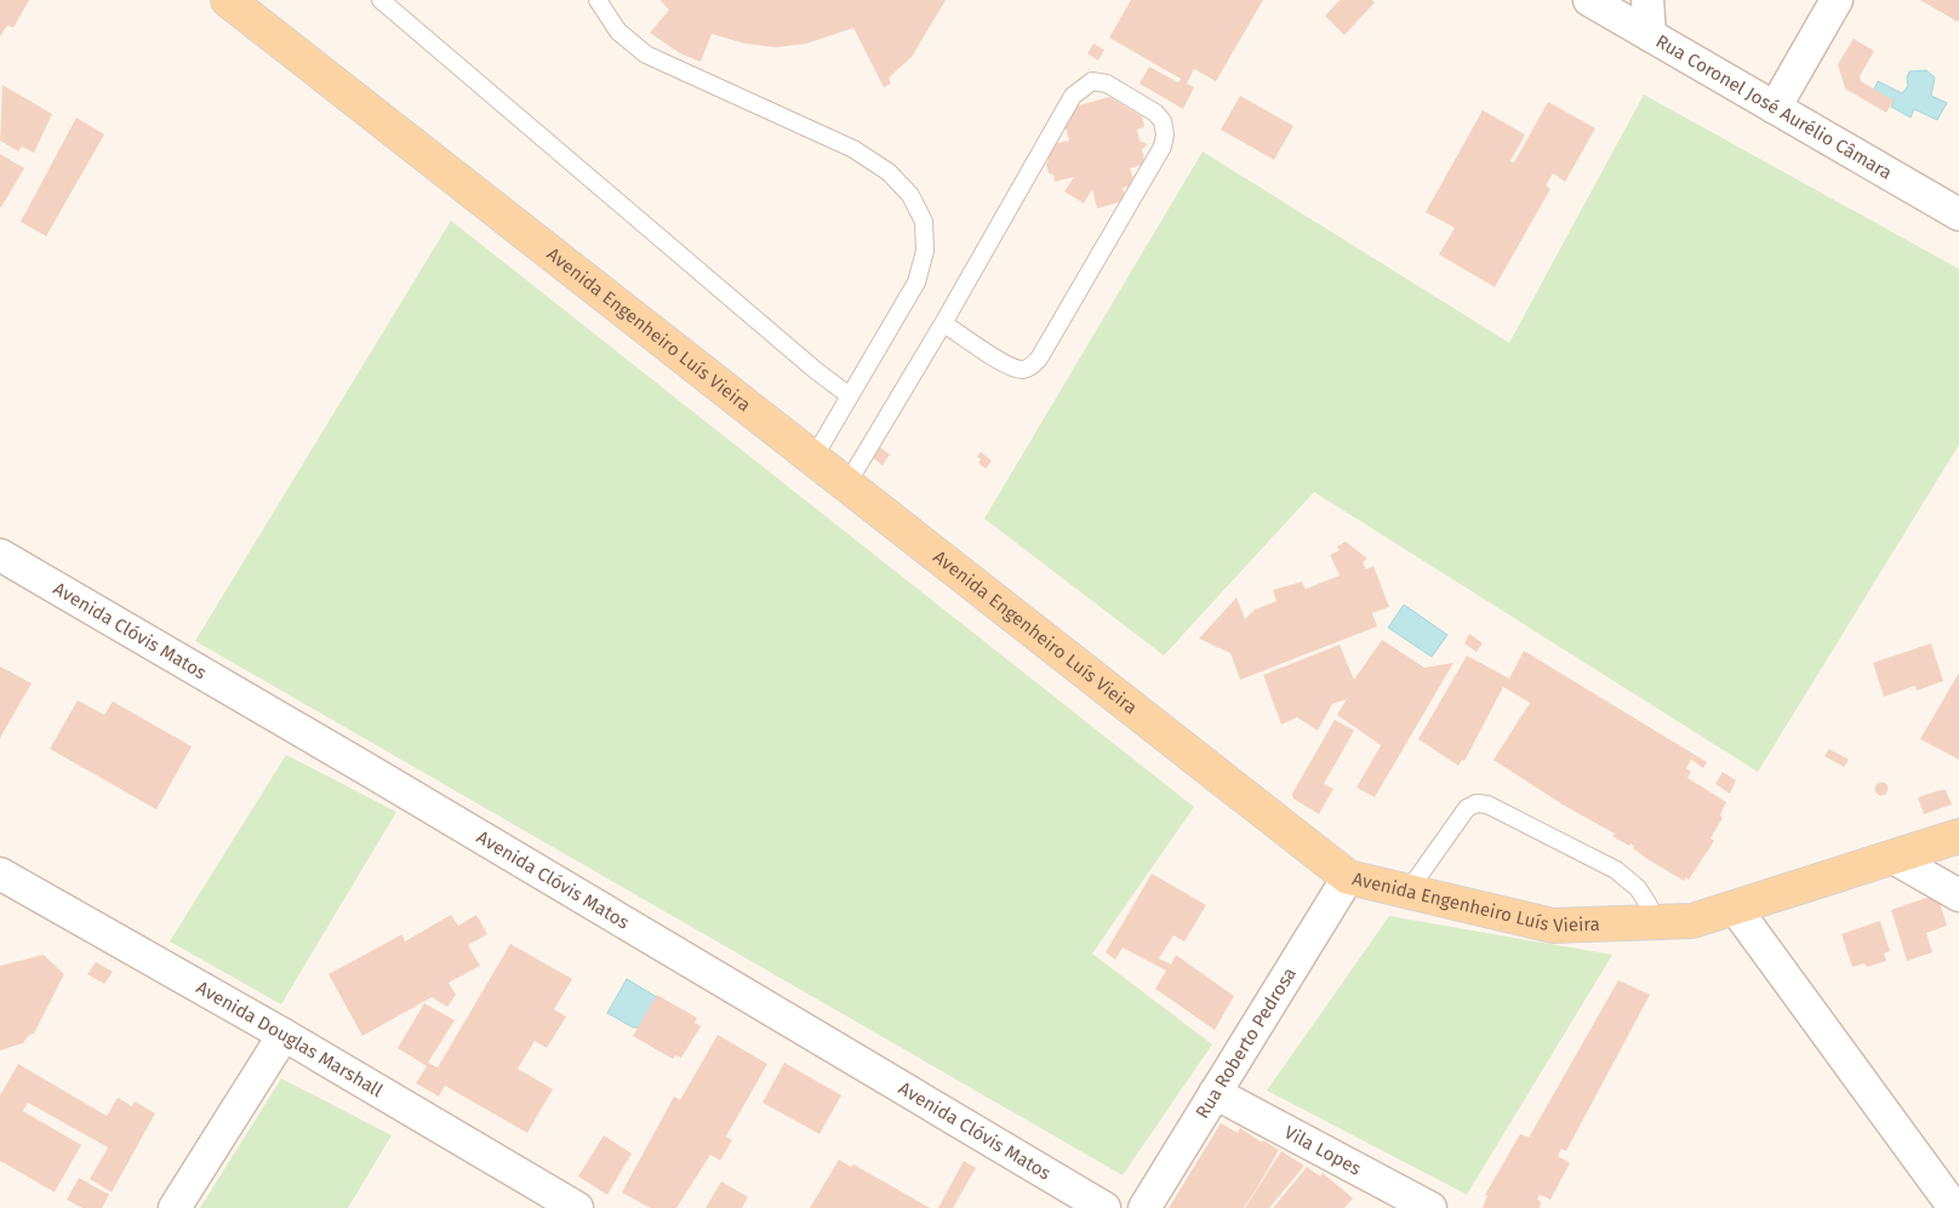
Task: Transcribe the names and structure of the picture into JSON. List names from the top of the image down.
{
  "streets": {
    "main road": ["Avenida Engenheiro Luís Vieira"],
    "street": [
      "Rua Coronel José Aurélio Câmara",
      "Avenida Clóvis Matos",
      "Avenida Douglas Marshall",
      "Rua Roberto Pedrosa",
      "Vila Lopes"
    ]
  },
  "crossings": [
    ["Avenida Engenheiro Luís Vieira", "Rua Roberto Pedrosa"],
    ["Rua Roberto Pedrosa", "Vila Lopes"]
  ]
}
